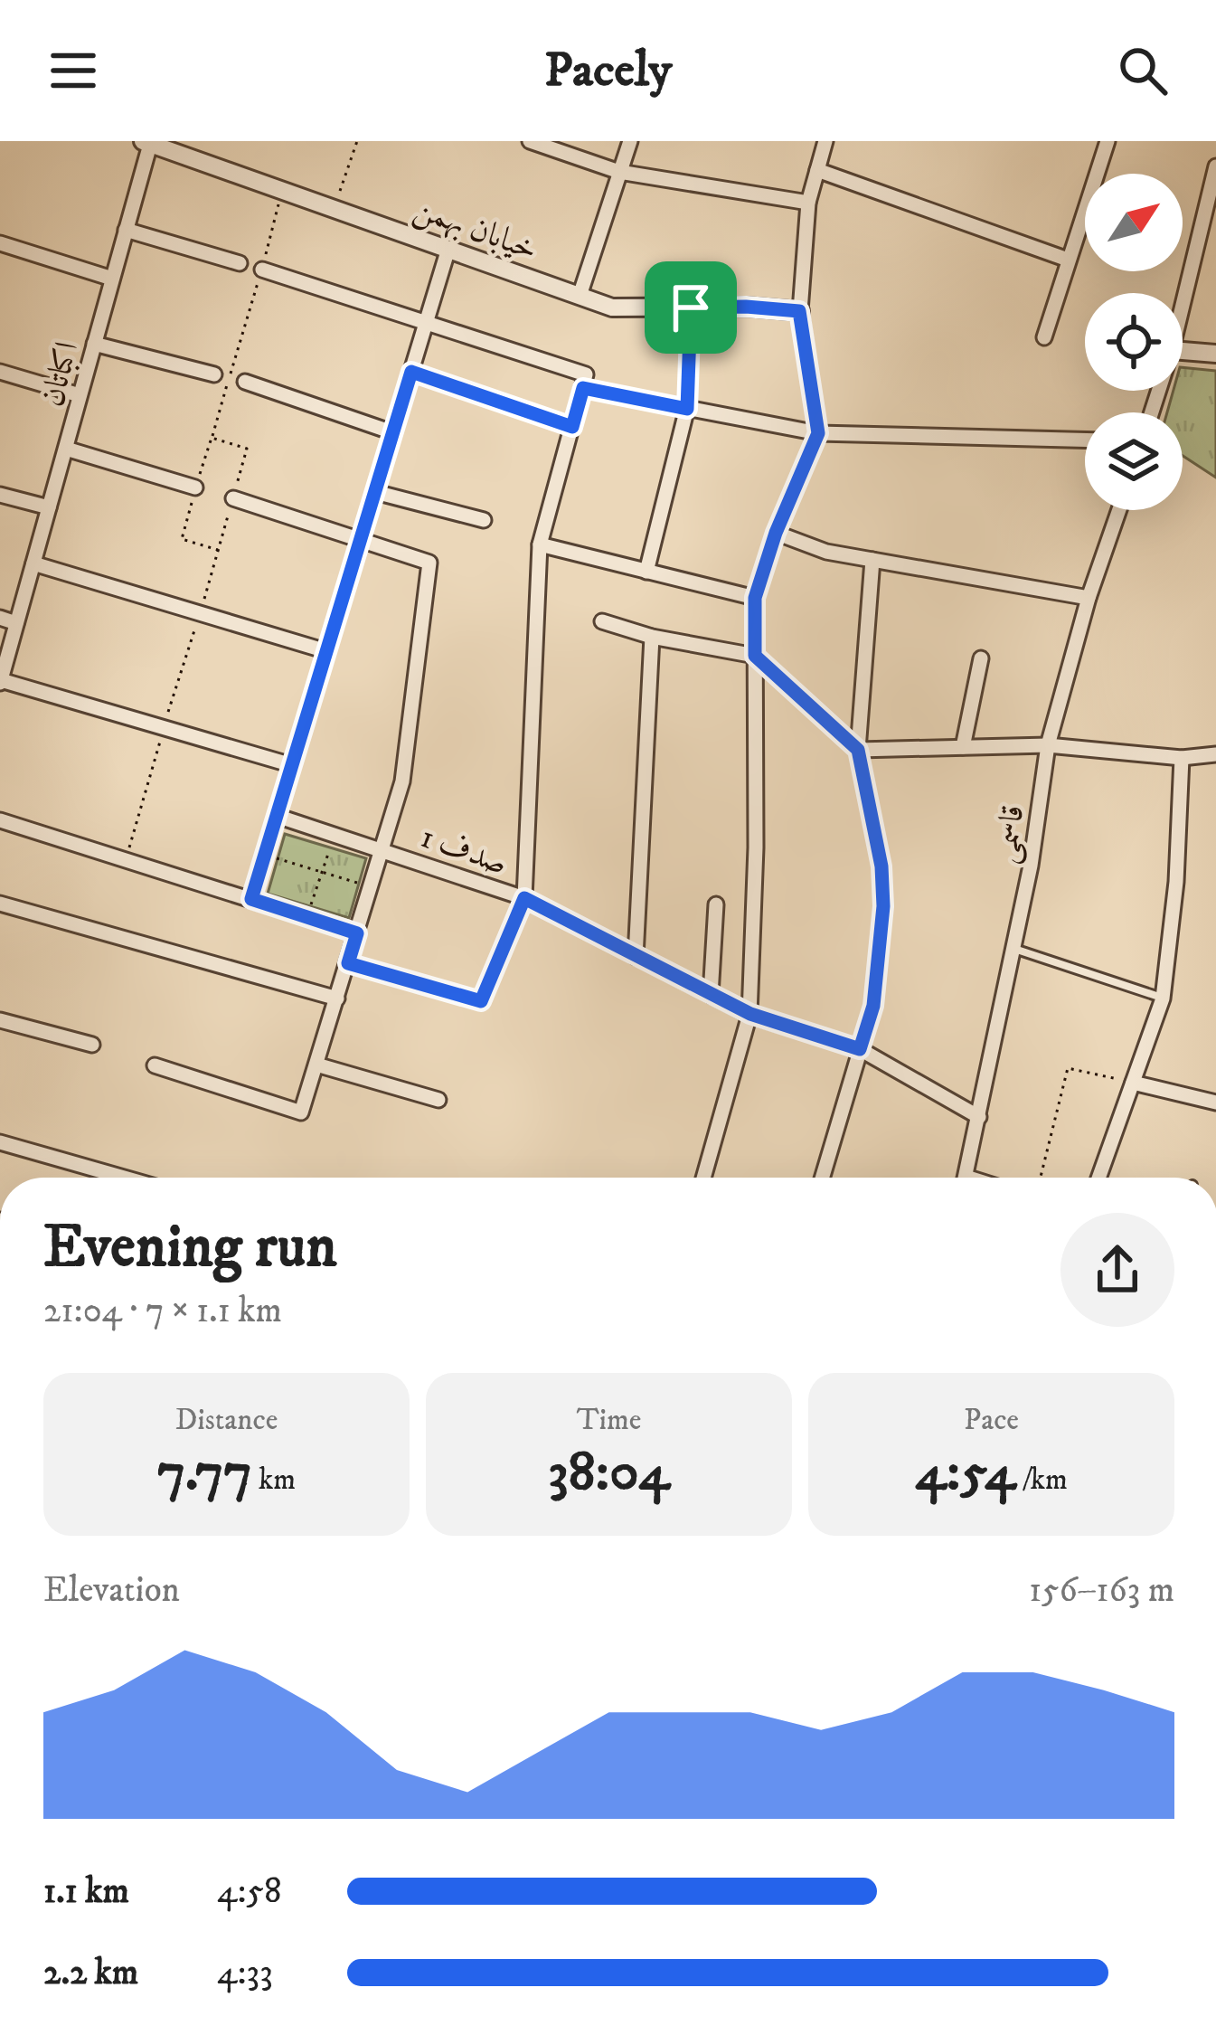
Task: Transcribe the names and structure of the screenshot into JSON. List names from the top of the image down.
{
  "streets": {
    "street": [
      "خیابان بهمن",
      "اکباتان",
      "قاسمی",
      "صدف 1"
    ]
  },
  "crossings": [
    ["خیابان بهمن", "اکباتان"],
    ["قاسمی", "صدف 1"]
  ],
  "north": "top right",
  "page": {
    "header": "Pacely",
    "heading": ["Evening run", "21:04 · 7 × 1.1 km"],
    "stats": [
      ["Distance", "7.77 km"],
      ["Time", "38:04"],
      ["Pace", "4:54 /km"]
    ],
    "chart": ["Elevation", "156–163 m"],
    "list": [
      {
        "name": "1.1 km",
        "note": "4:58"
      },
      {
        "name": "2.2 km",
        "note": "4:33"
      }
    ]
  }
}
